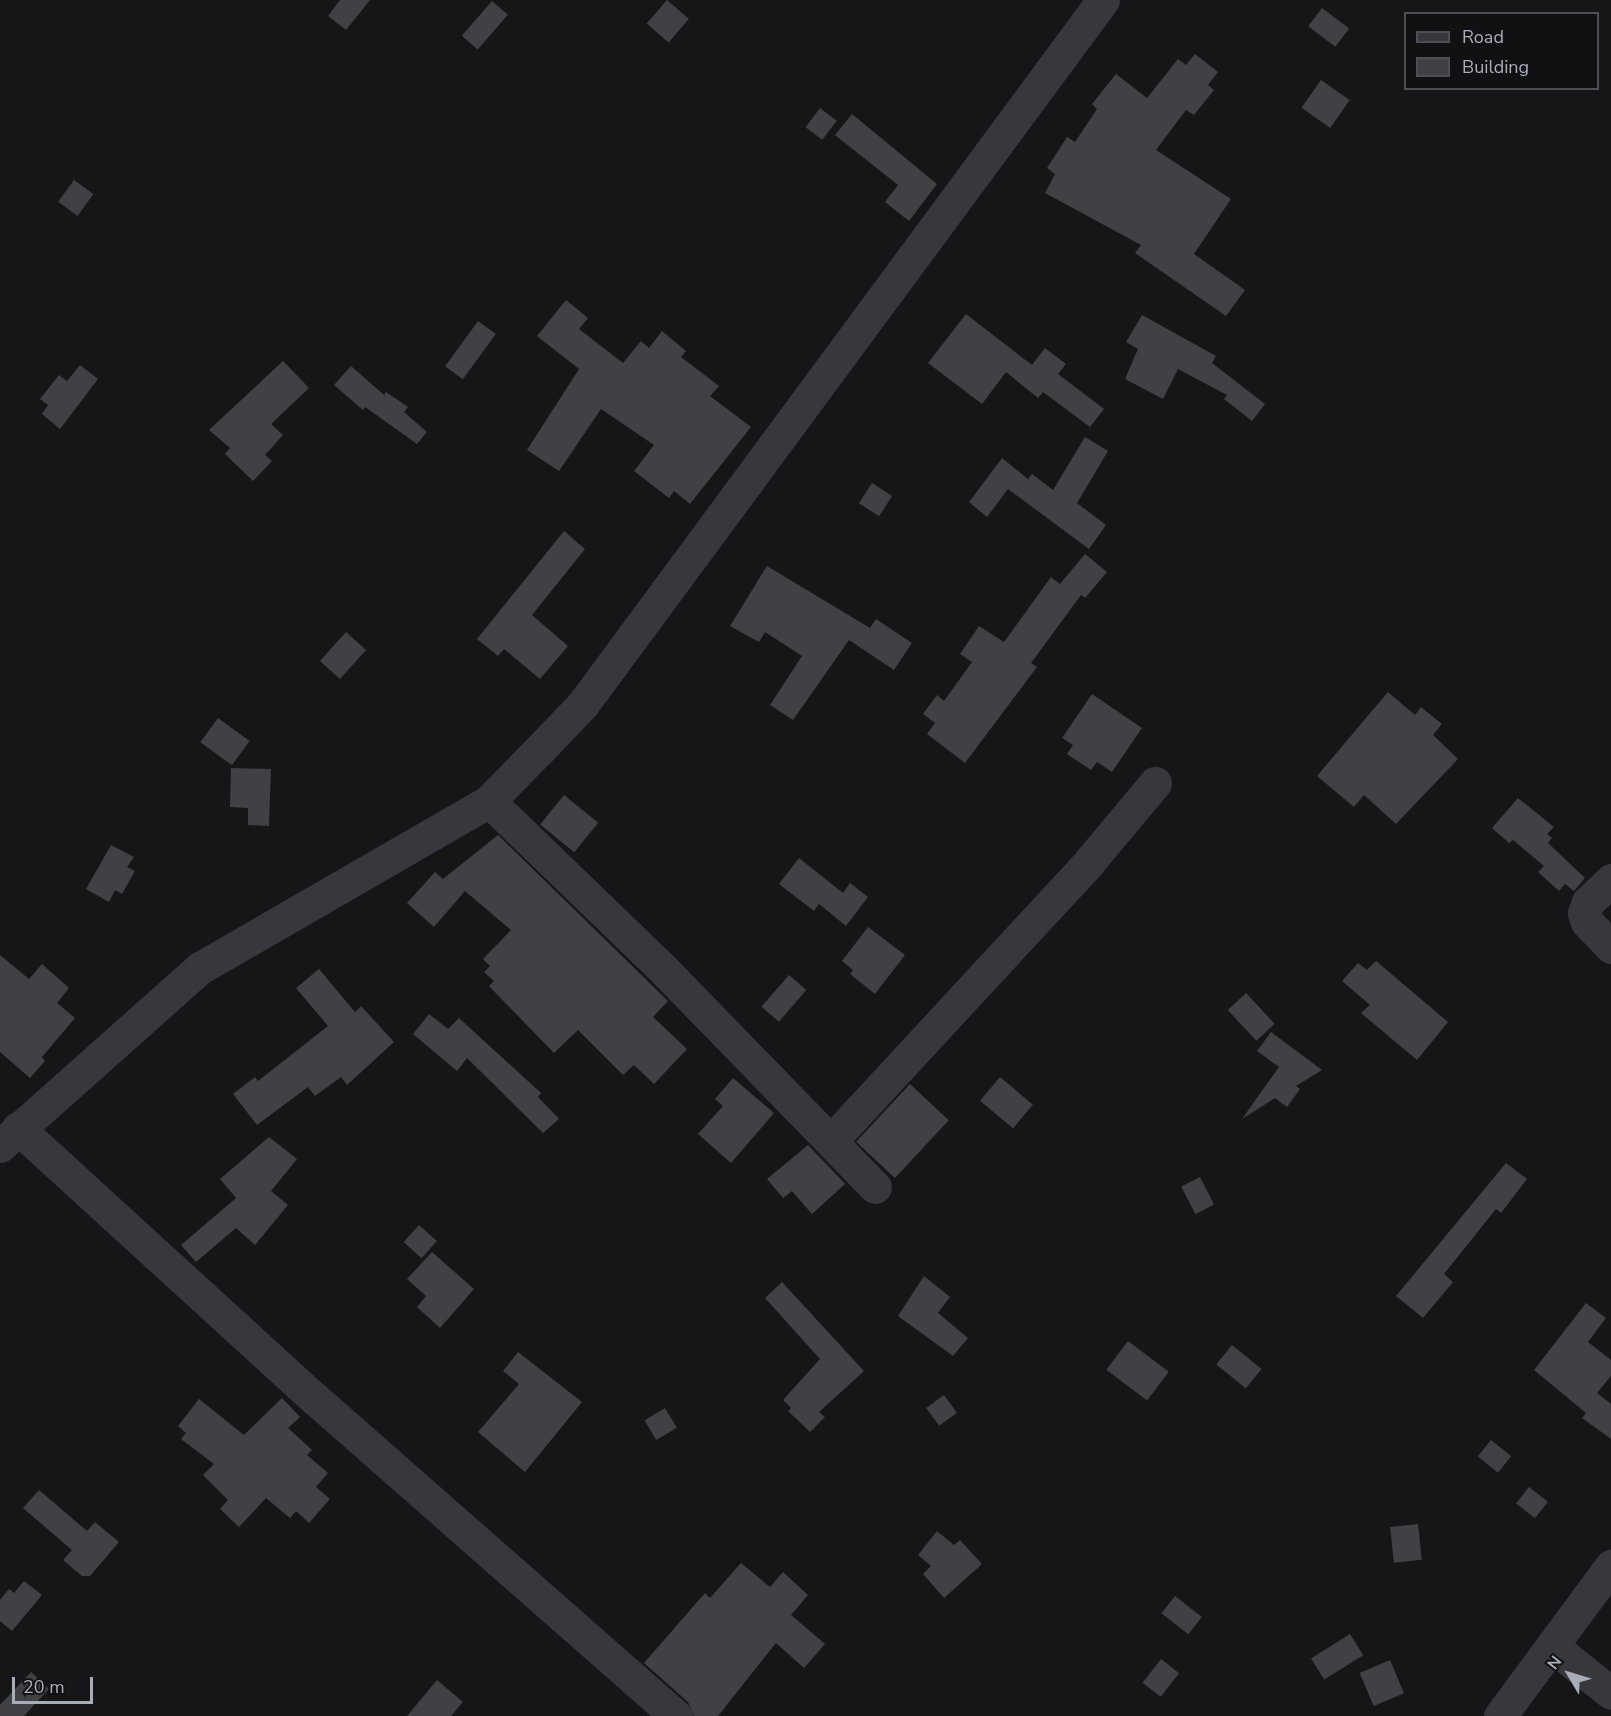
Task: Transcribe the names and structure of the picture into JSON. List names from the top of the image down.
{
  "legend": ["Road", "Building"],
  "scale_bar": "20 m",
  "north": "top left"
}
